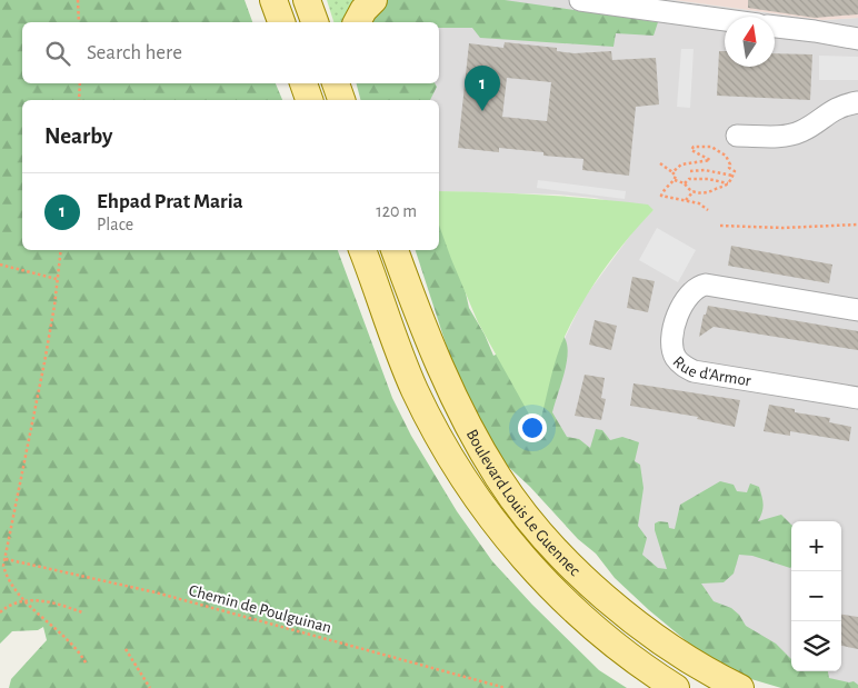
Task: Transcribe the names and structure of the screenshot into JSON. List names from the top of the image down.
{
  "streets": {
    "main road": ["Boulevard Louis Le Guennec"],
    "street": ["Rue d'Armor"],
    "path": ["Chemin de Poulguinan"]
  },
  "north": "top",
  "page": {
    "search": "Search here",
    "pins": "1",
    "heading": "Nearby",
    "list": [
      {
        "mark": "1",
        "name": "Ehpad Prat Maria",
        "note": "Place",
        "value": "120 m"
      }
    ],
    "map_buttons": ["+", "−"]
  }
}
